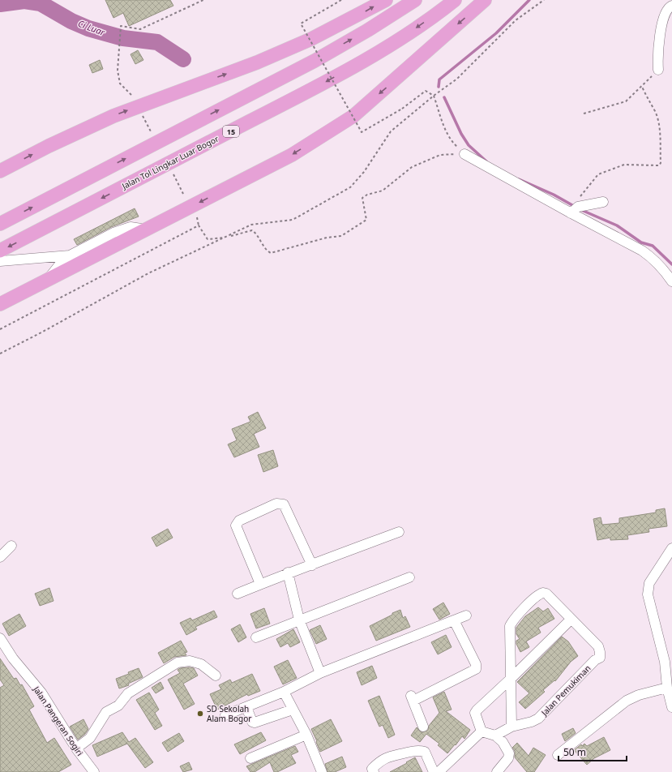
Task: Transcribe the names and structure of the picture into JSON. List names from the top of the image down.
{
  "streets": {
    "highway": ["15", "Jalan Tol Lingkar Luar Bogor"],
    "street": ["Jalan Pemukiman", "Jalan Pangeran Sogiri"]
  },
  "water": ["Ci Luar"],
  "places": ["SD Sekolah Alam Bogor"],
  "scale_bar": "50 m"
}
